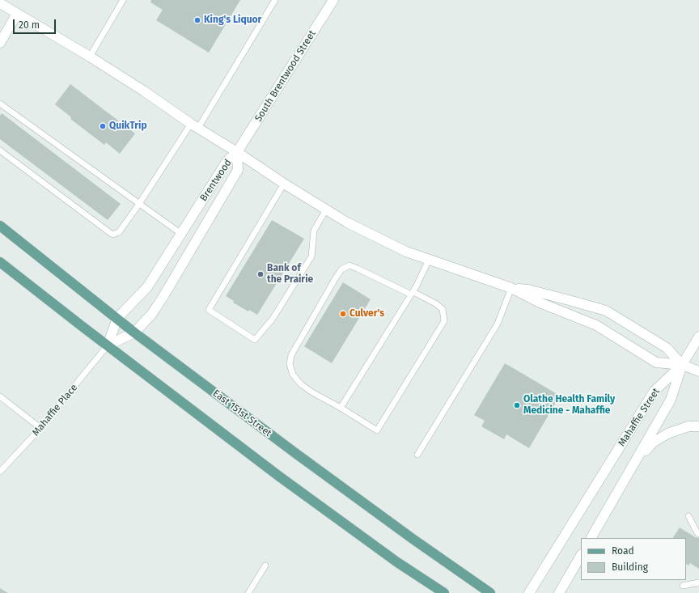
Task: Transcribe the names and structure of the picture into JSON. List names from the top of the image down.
{
  "streets": {
    "main road": ["East 151st Street"],
    "street": ["South Brentwood Street", "Brentwood", "Mahaffie Street"],
    "lane": ["Mahaffie Place"]
  },
  "crossings": [
    ["South Brentwood Street", "Brentwood"],
    ["Brentwood", "Mahaffie Place"],
    ["Brentwood", "East 151st Street"]
  ],
  "places": [
    "King's Liquor",
    "QuikTrip",
    "Bank of the Prairie",
    "Culver's",
    "Olathe Health Family Medicine - Mahaffie"
  ],
  "legend": ["Road", "Building"],
  "scale_bar": "20 m"
}
